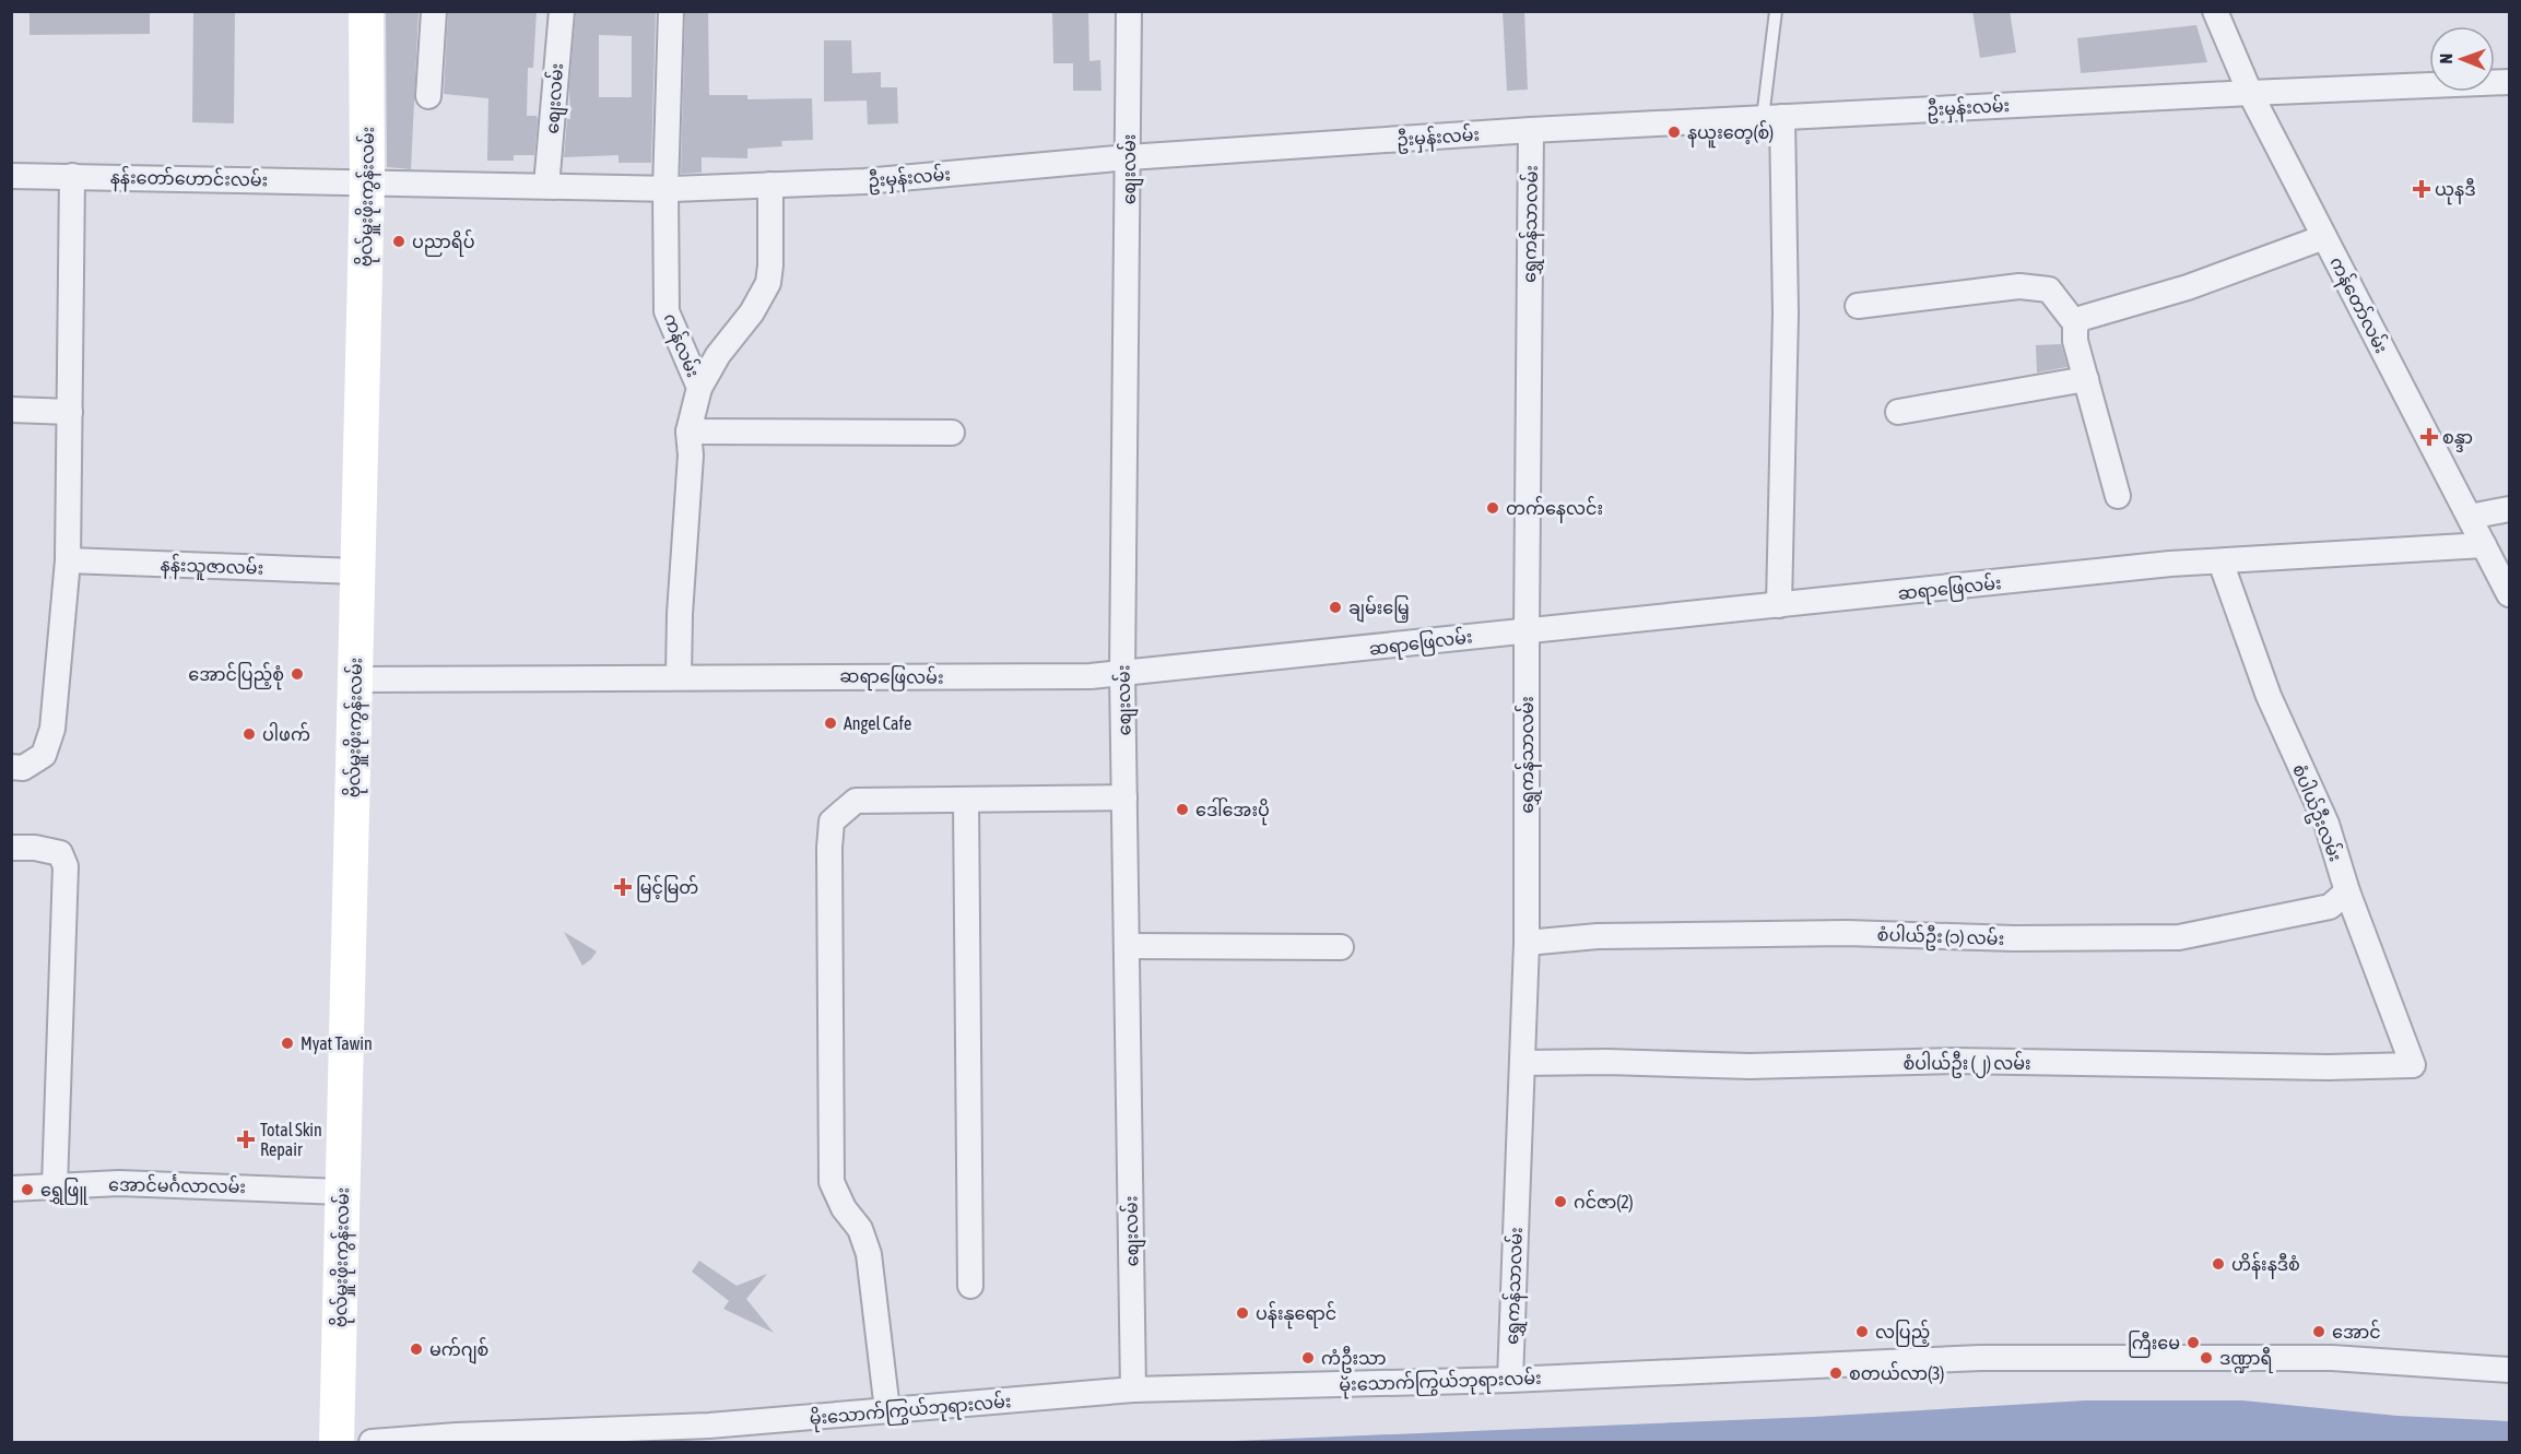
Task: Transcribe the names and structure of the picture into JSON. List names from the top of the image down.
{
  "streets": {
    "street": [
      "စျေးလမ်း",
      "ဦးမှန်းလမ်း",
      "နန်းတော်ဟောင်းလမ်း",
      "ဗိုလ်မှူးဖိုးကွန်းလမ်း",
      "‌ရွှေကန်သာလမ်း",
      "ကန်တော်လမ်း",
      "ကန်လမ်း",
      "နန်းသူဇာလမ်း",
      "ဆရာဖြေလမ်း",
      "စံပါယ်ဦးလမ်း",
      "စံပါယ်ဦး (၁) လမ်း",
      "စံပါယ်ဦး (၂) လမ်း",
      "အောင်မင်္ဂလာလမ်း",
      "မိုးသောက်ကြွယ်ဘုရားလမ်း"
    ]
  },
  "crossings": [
    ["စျေးလမ်း", "ဦးမှန်းလမ်း"],
    ["စျေးလမ်း", "ဆရာဖြေလမ်း"],
    ["စျေးလမ်း", "မိုးသောက်ကြွယ်ဘုရားလမ်း"],
    ["ဦးမှန်းလမ်း", "နန်းတော်ဟောင်းလမ်း"],
    ["ဦးမှန်းလမ်း", "ဗိုလ်မှူးဖိုးကွန်းလမ်း"],
    ["ဦးမှန်းလမ်း", "‌ရွှေကန်သာလမ်း"],
    ["ဦးမှန်းလမ်း", "ကန်တော်လမ်း"],
    ["ဦးမှန်းလမ်း", "ကန်လမ်း"],
    ["နန်းတော်ဟောင်းလမ်း", "ဗိုလ်မှူးဖိုးကွန်းလမ်း"],
    ["ဗိုလ်မှူးဖိုးကွန်းလမ်း", "နန်းသူဇာလမ်း"],
    ["ဗိုလ်မှူးဖိုးကွန်းလမ်း", "ဆရာဖြေလမ်း"],
    ["ဗိုလ်မှူးဖိုးကွန်းလမ်း", "အောင်မင်္ဂလာလမ်း"],
    ["‌ရွှေကန်သာလမ်း", "ဆရာဖြေလမ်း"],
    ["‌ရွှေကန်သာလမ်း", "စံပါယ်ဦး (၁) လမ်း"],
    ["‌ရွှေကန်သာလမ်း", "စံပါယ်ဦး (၂) လမ်း"],
    ["‌ရွှေကန်သာလမ်း", "မိုးသောက်ကြွယ်ဘုရားလမ်း"],
    ["ကန်တော်လမ်း", "ဆရာဖြေလမ်း"],
    ["ကန်လမ်း", "ဆရာဖြေလမ်း"],
    ["ဆရာဖြေလမ်း", "စံပါယ်ဦးလမ်း"],
    ["စံပါယ်ဦးလမ်း", "စံပါယ်ဦး (၁) လမ်း"],
    ["စံပါယ်ဦးလမ်း", "စံပါယ်ဦး (၂) လမ်း"]
  ],
  "places": {
    "other": [
      "နယူးတေ့(စ်)",
      "ပညာရိပ်",
      "တက်နေလင်း",
      "ချမ်းမြေ့",
      "အောင်ပြည့်စုံ",
      "Angel Cafe",
      "ပါဖက်",
      "ဒေါ်အေးပို",
      "Myat Tawin",
      "ရွှေဖြူ",
      "ဂင်ဇာ(2)",
      "ဟိန်းနဒီစံ",
      "ပန်းနုရောင်",
      "လပြည့်",
      "အောင်",
      "ကြီးမေ",
      "မက်ဂျစ်",
      "ကံဦးသာ",
      "ဒဏ္ဍာရီ",
      "စတယ်လာ(3)"
    ],
    "health": [
      "ယုနဒီ",
      "စန္ဒာ",
      "မြင့်မြတ်",
      "Total Skin Repair"
    ]
  },
  "north": "left"
}
